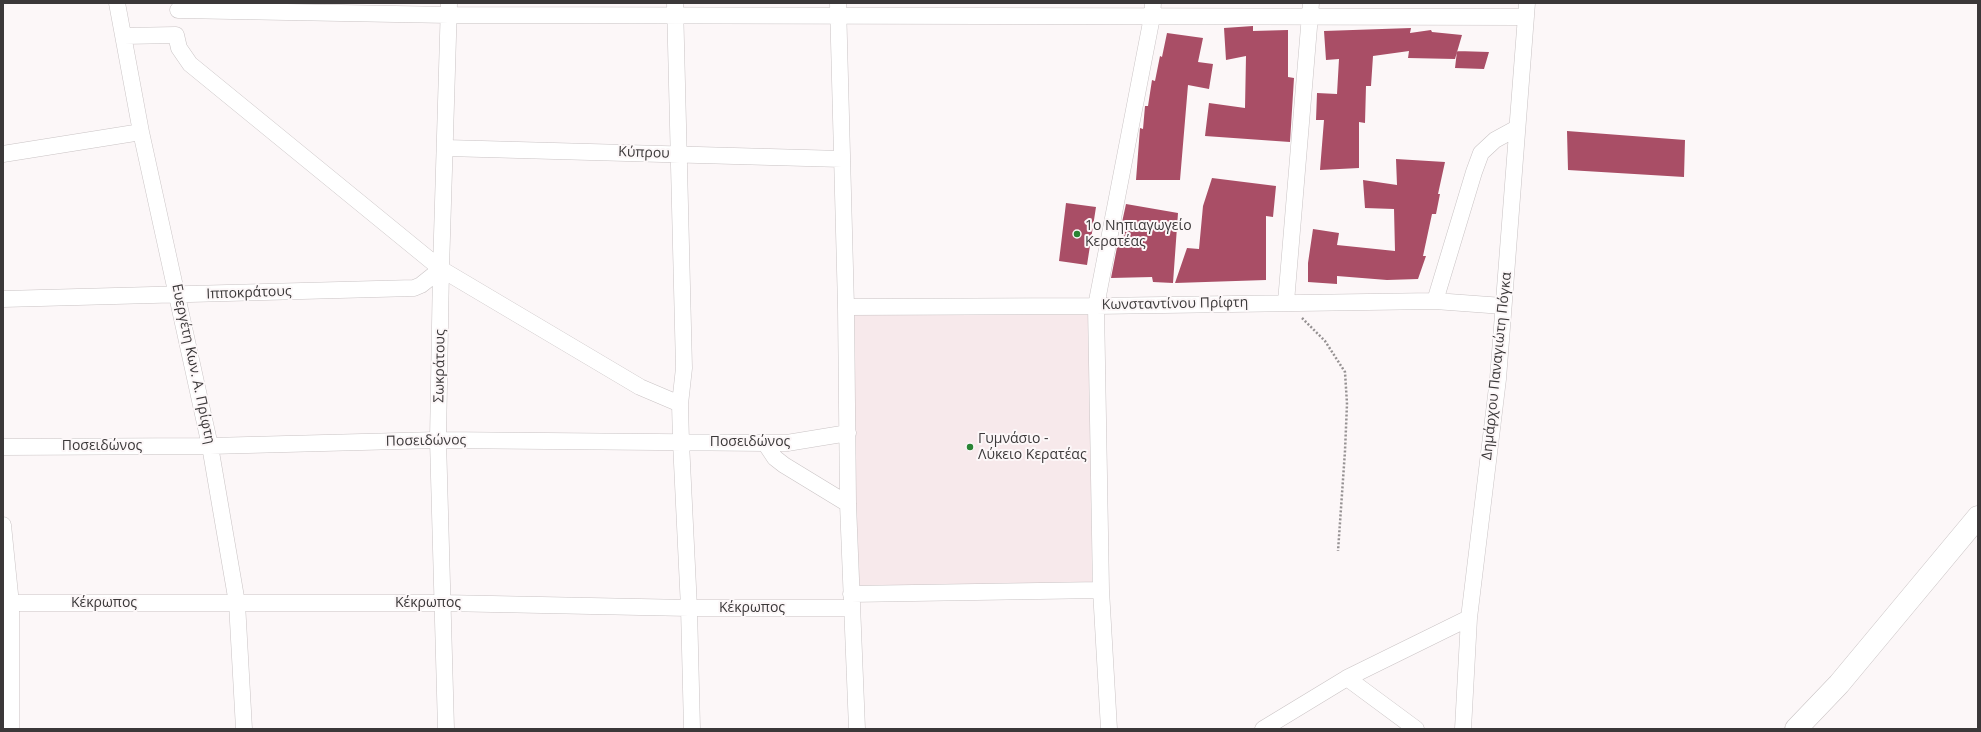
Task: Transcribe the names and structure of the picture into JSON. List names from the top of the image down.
{
  "streets": {
    "street": [
      "Κύπρου",
      "Ιπποκράτους",
      "Κωνσταντίνου Πρίφτη",
      "Ευεργέτη Κων. Α. Πρίφτη",
      "Σωκράτους",
      "Δημάρχου Παναγιώτη Πόγκα",
      "Ποσειδώνος",
      "Κέκρωπος"
    ]
  },
  "crossings": [
    ["Κύπρου", "Σωκράτους"],
    ["Ιπποκράτους", "Ευεργέτη Κων. Α. Πρίφτη"],
    ["Ιπποκράτους", "Σωκράτους"],
    ["Κωνσταντίνου Πρίφτη", "Δημάρχου Παναγιώτη Πόγκα"],
    ["Ευεργέτη Κων. Α. Πρίφτη", "Ποσειδώνος"],
    ["Ευεργέτη Κων. Α. Πρίφτη", "Κέκρωπος"],
    ["Σωκράτους", "Ποσειδώνος"],
    ["Σωκράτους", "Κέκρωπος"]
  ],
  "places": ["1ο Νηπιαγωγείο Κερατέας", "Γυμνάσιο - Λύκειο Κερατέας"]
}
